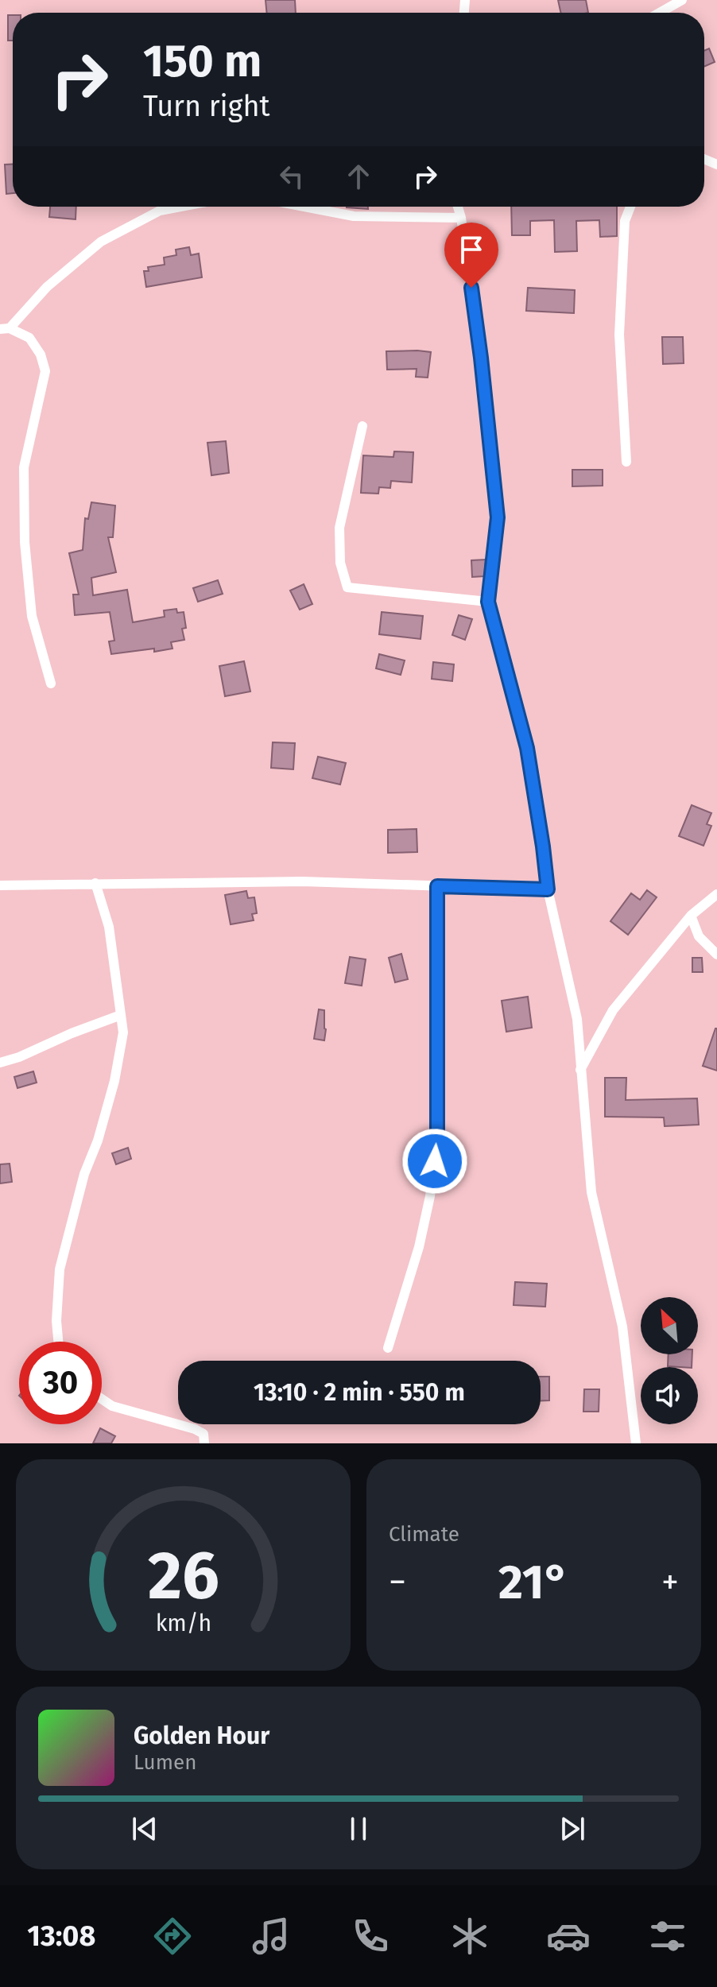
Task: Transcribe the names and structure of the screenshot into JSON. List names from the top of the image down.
{
  "north": "top left",
  "page": {
    "turn": ["150 m", "Turn right"],
    "limit": "30",
    "trip": "13:10 · 2 min · 550 m",
    "tile": "Climate",
    "heat": ["−", "21°", "+"],
    "song": ["Golden Hour", "Lumen"],
    "tabs": "13:08",
    "gauge": ["26", "km/h"]
  }
}
